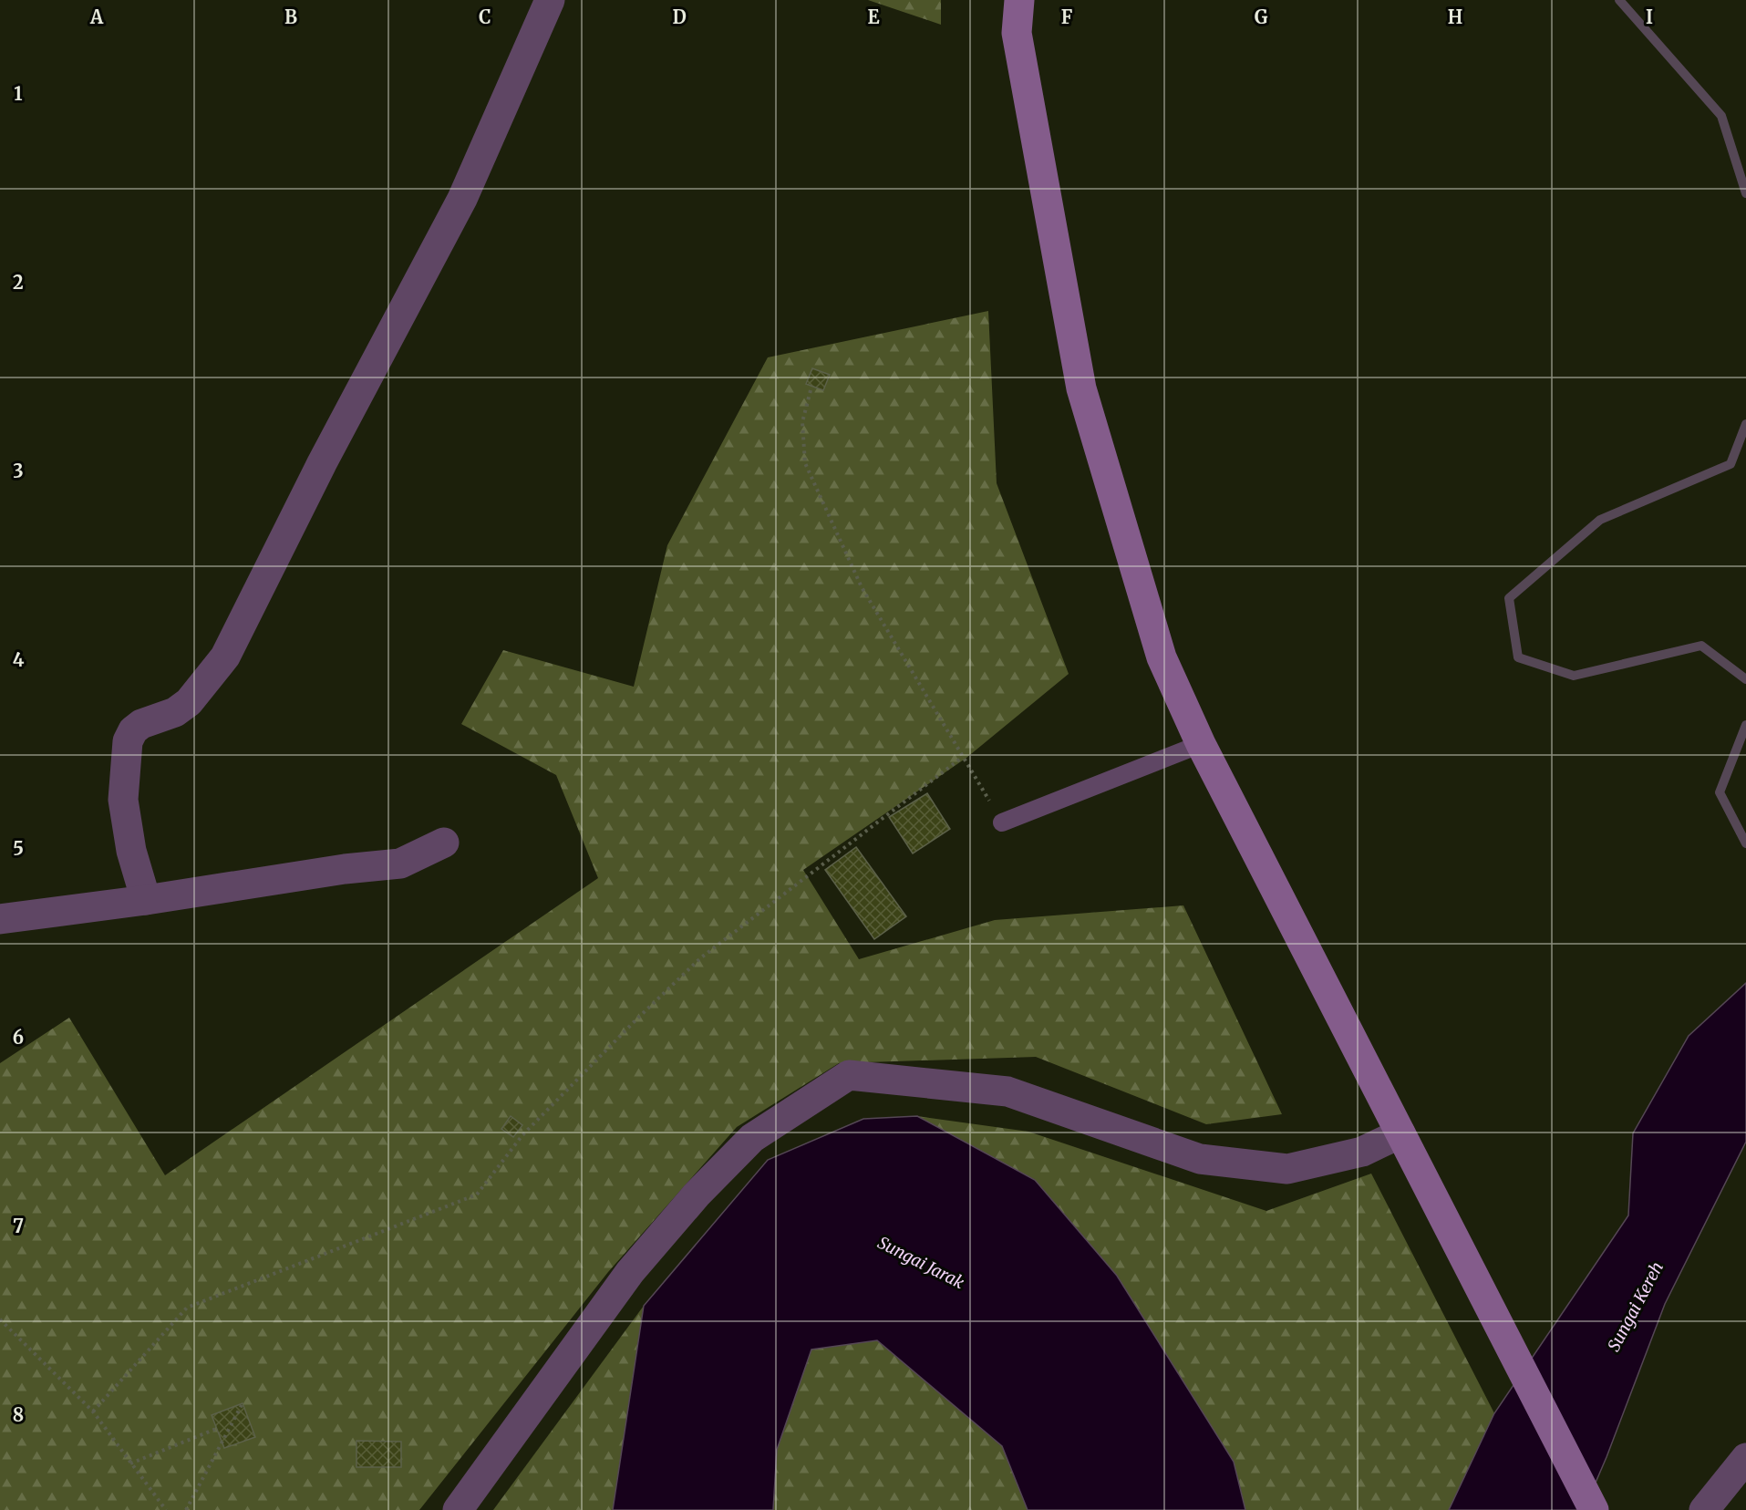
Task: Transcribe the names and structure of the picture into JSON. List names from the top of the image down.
{
  "water": ["Sungai Jarak", "Sungai Kereh"],
  "grid": {
    "columns": [
      "A",
      "B",
      "C",
      "D",
      "E",
      "F",
      "G",
      "H",
      "I"
    ],
    "rows": [
      "1",
      "2",
      "3",
      "4",
      "5",
      "6",
      "7",
      "8"
    ]
  }
}
